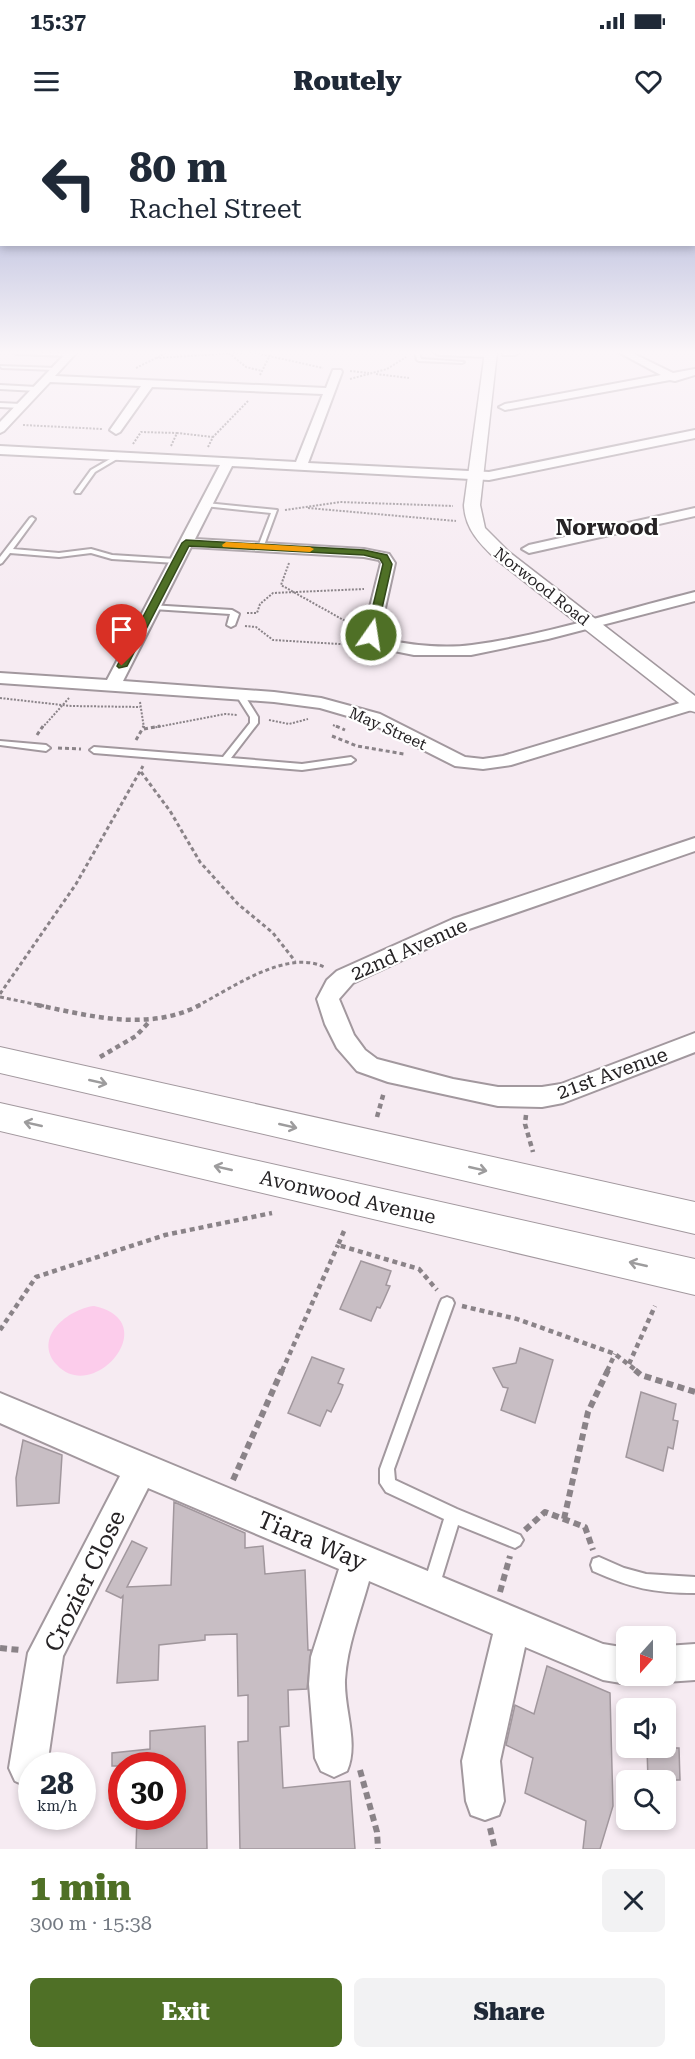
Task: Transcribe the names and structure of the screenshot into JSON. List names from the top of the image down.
{
  "streets": {
    "main road": ["Avonwood Avenue"],
    "street": [
      "Norwood Road",
      "May Street",
      "22nd Avenue",
      "21st Avenue",
      "Tiara Way",
      "Crozier Close"
    ]
  },
  "crossings": [
    ["Norwood Road", "May Street"],
    ["22nd Avenue", "21st Avenue"],
    ["Tiara Way", "Crozier Close"]
  ],
  "districts": ["Norwood"],
  "north": "bottom",
  "page": {
    "status": "15:37",
    "header": "Routely",
    "turn": ["80 m", "Rachel Street"],
    "speed": "28 km/h",
    "limit": "30",
    "heading": ["1 min", "300 m · 15:38"],
    "buttons": ["Exit", "Share"]
  }
}
